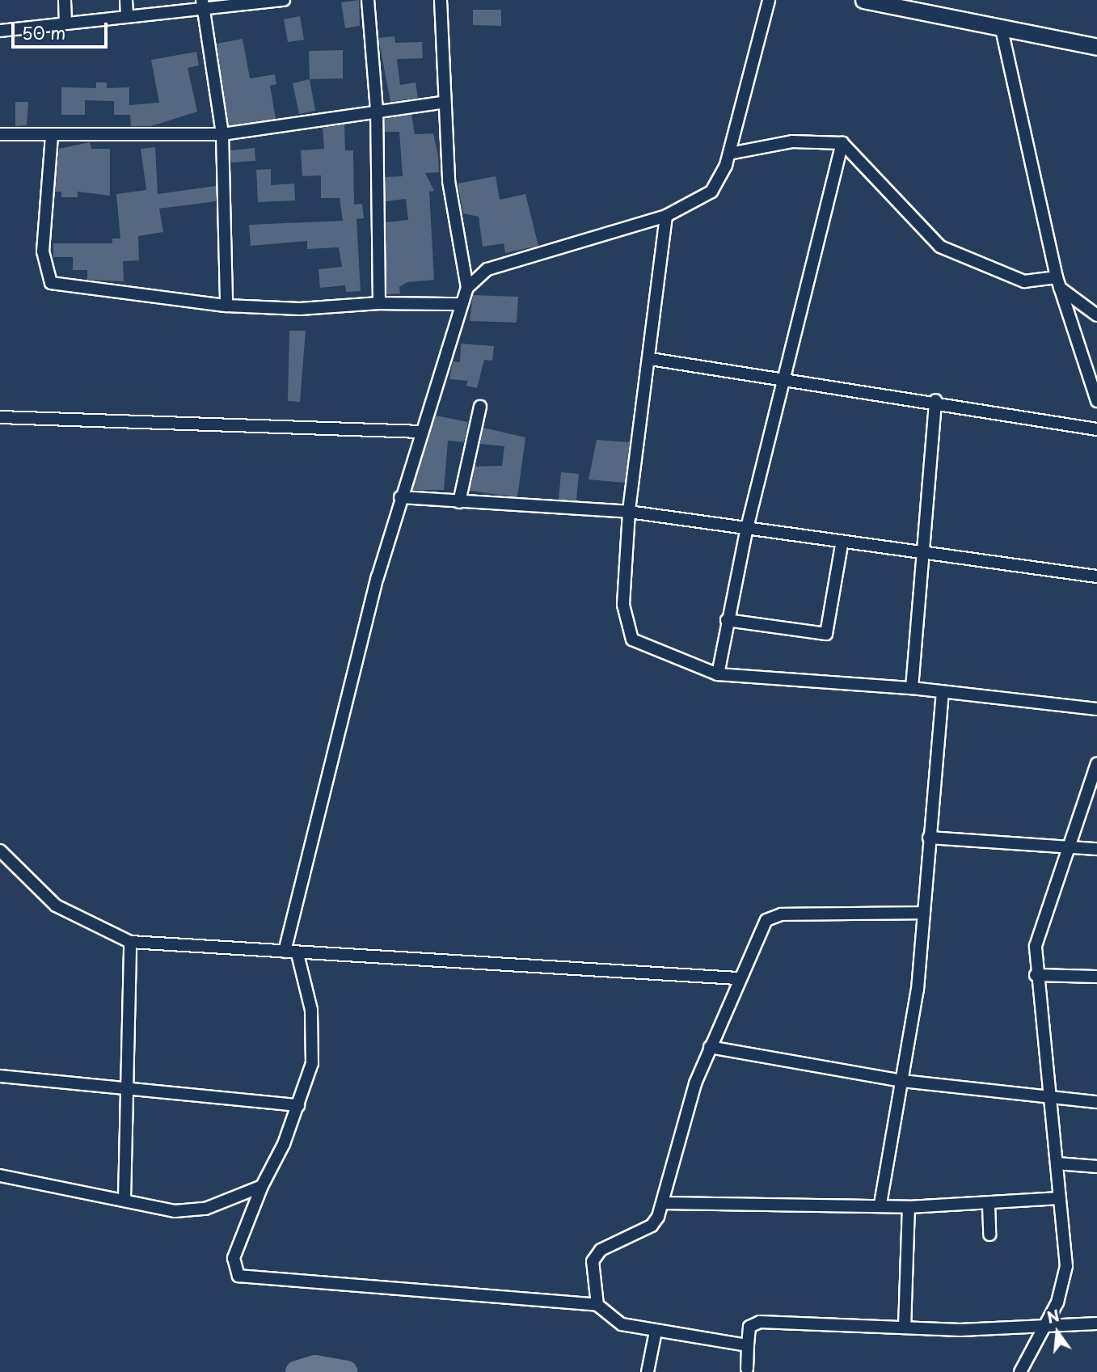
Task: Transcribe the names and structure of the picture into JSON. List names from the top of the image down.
{
  "scale_bar": "50 m",
  "north": "top"
}
